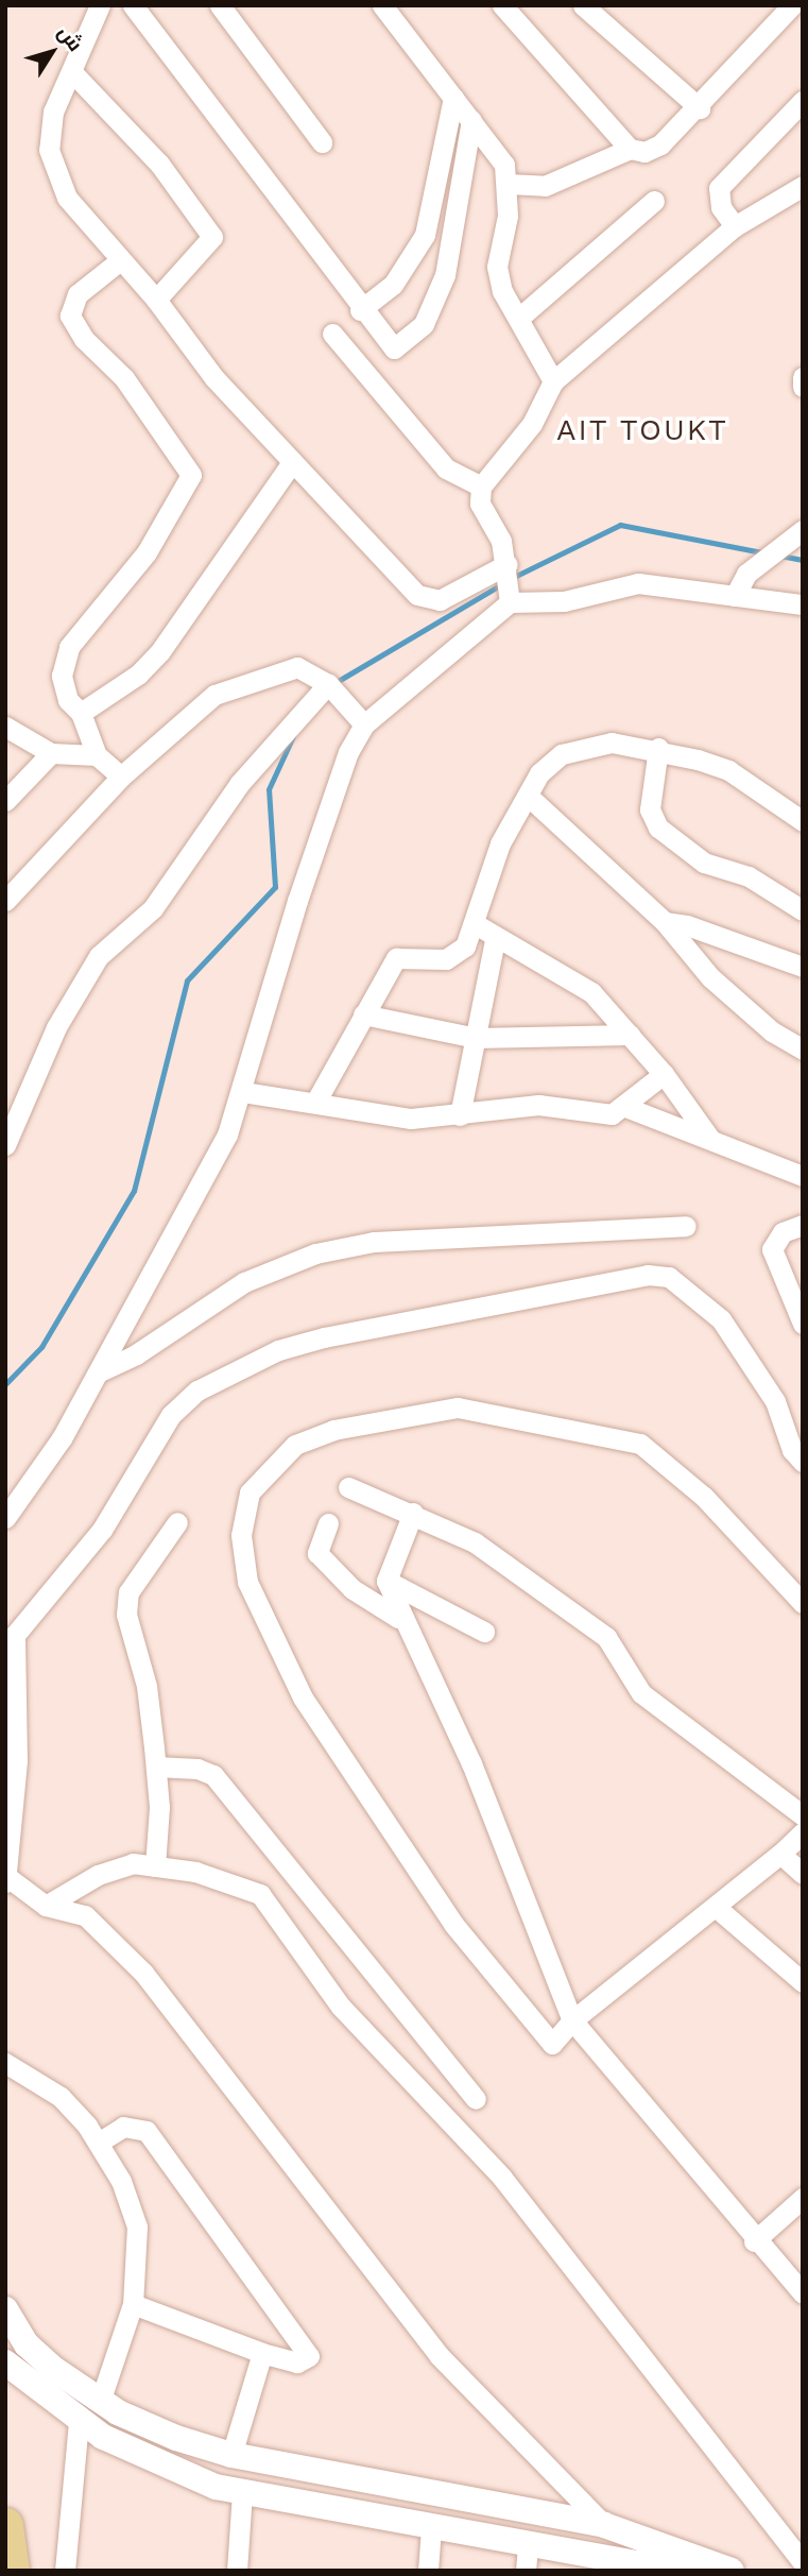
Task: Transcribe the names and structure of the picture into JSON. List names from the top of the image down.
{
  "districts": ["AIT TOUKT"],
  "north": "top right"
}
